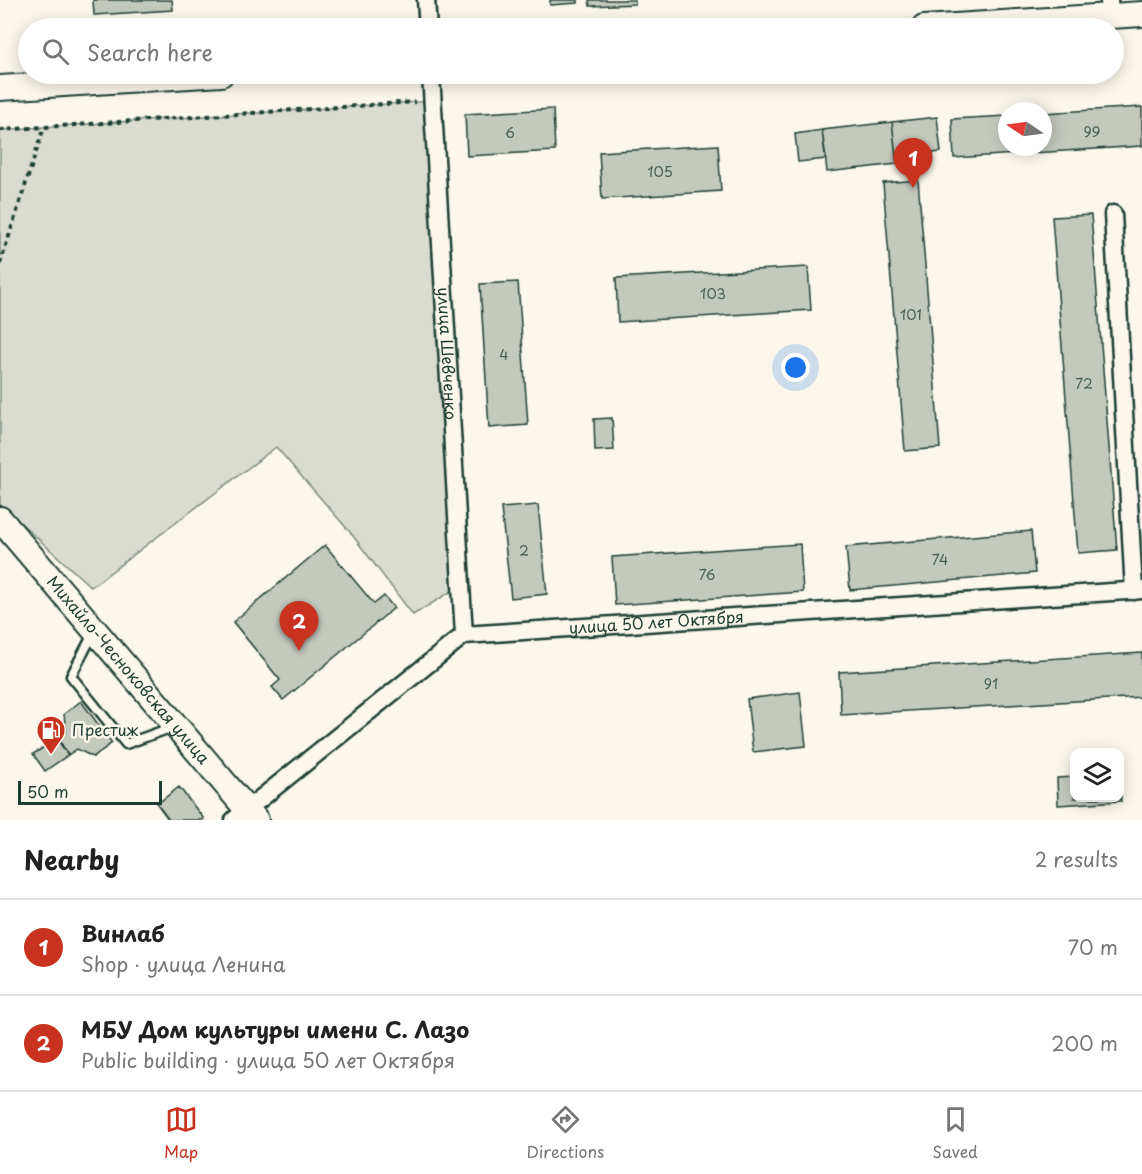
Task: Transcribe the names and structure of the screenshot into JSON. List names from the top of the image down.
{
  "streets": {
    "main road": ["Михайло-Чесноковская улица"],
    "street": ["улица Шевченко", "улица 50 лет Октября"]
  },
  "crossings": [
    ["улица Шевченко", "улица 50 лет Октября"]
  ],
  "places": {
    "fuel station": ["Престиж"]
  },
  "house_numbers": [
    "99",
    "6",
    "105",
    "103",
    "101",
    "4",
    "72",
    "2",
    "74",
    "76",
    "91"
  ],
  "scale_bar": "50 m",
  "north": "left",
  "page": {
    "search": "Search here",
    "pins": ["1", "2"],
    "scale": "50 m",
    "heading": ["Nearby", "2 results"],
    "list": [
      {
        "mark": "1",
        "name": "Винлаб",
        "note": "Shop · улица Ленина",
        "value": "70 m"
      },
      {
        "mark": "2",
        "name": "МБУ Дом культуры имени С. Лазо",
        "note": "Public building · улица 50 лет Октября",
        "value": "200 m"
      }
    ],
    "nav": ["Map", "Directions", "Saved"]
  }
}
